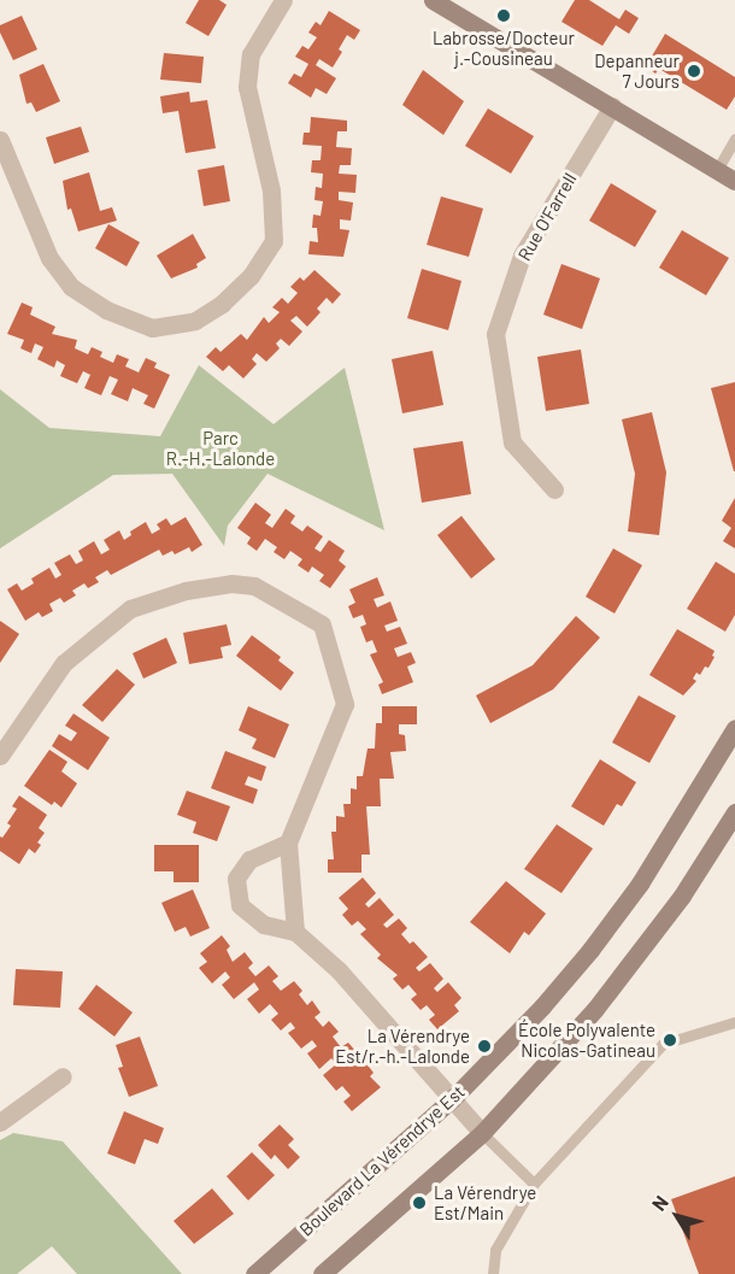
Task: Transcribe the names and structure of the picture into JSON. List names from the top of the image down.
{
  "streets": {
    "main road": ["Boulevard La Vérendrye Est"],
    "street": ["Rue O'Farrell"]
  },
  "parks": ["Parc R.-H.-Lalonde"],
  "places": [
    "Labrosse/Docteur j.-Cousineau",
    "Depanneur 7 Jours",
    "École Polyvalente Nicolas-Gatineau",
    "La Vérendrye Est/r.-h.-Lalonde",
    "La Vérendrye Est/Main"
  ],
  "north": "top left"
}
